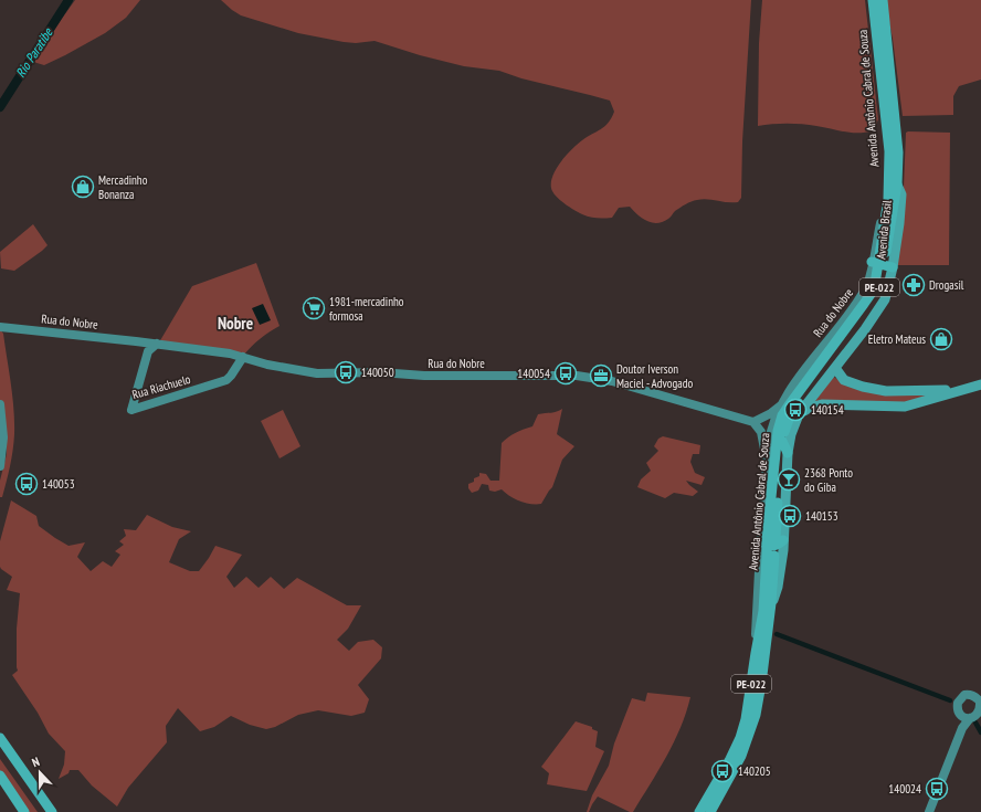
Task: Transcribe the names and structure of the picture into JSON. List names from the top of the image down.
{
  "streets": {
    "highway": ["Avenida Antônio Cabral de Souza", "PE-022"],
    "main road": ["Avenida Brasil", "Rua do Nobre", "Rua Riachuelo"]
  },
  "crossings": [
    ["Avenida Antônio Cabral de Souza", "Avenida Brasil"],
    ["Avenida Antônio Cabral de Souza", "Rua do Nobre"],
    ["Avenida Brasil", "Rua do Nobre"],
    ["Rua do Nobre", "Rua Riachuelo"]
  ],
  "districts": ["Nobre"],
  "water": ["Rio Paratibe"],
  "places": {
    "shop": ["Mercadinho Bonanza", "Eletro Mateus"],
    "pharmacy": ["Drogasil"],
    "supermarket": ["1981-mercadinho formosa"],
    "bus stop": [
      "140050",
      "140054",
      "140154",
      "140053",
      "140153",
      "140205",
      "140024"
    ],
    "office": ["Doutor Iverson Maciel - Advogado"],
    "bar": ["2368 Ponto do Giba"]
  },
  "north": "top"
}
